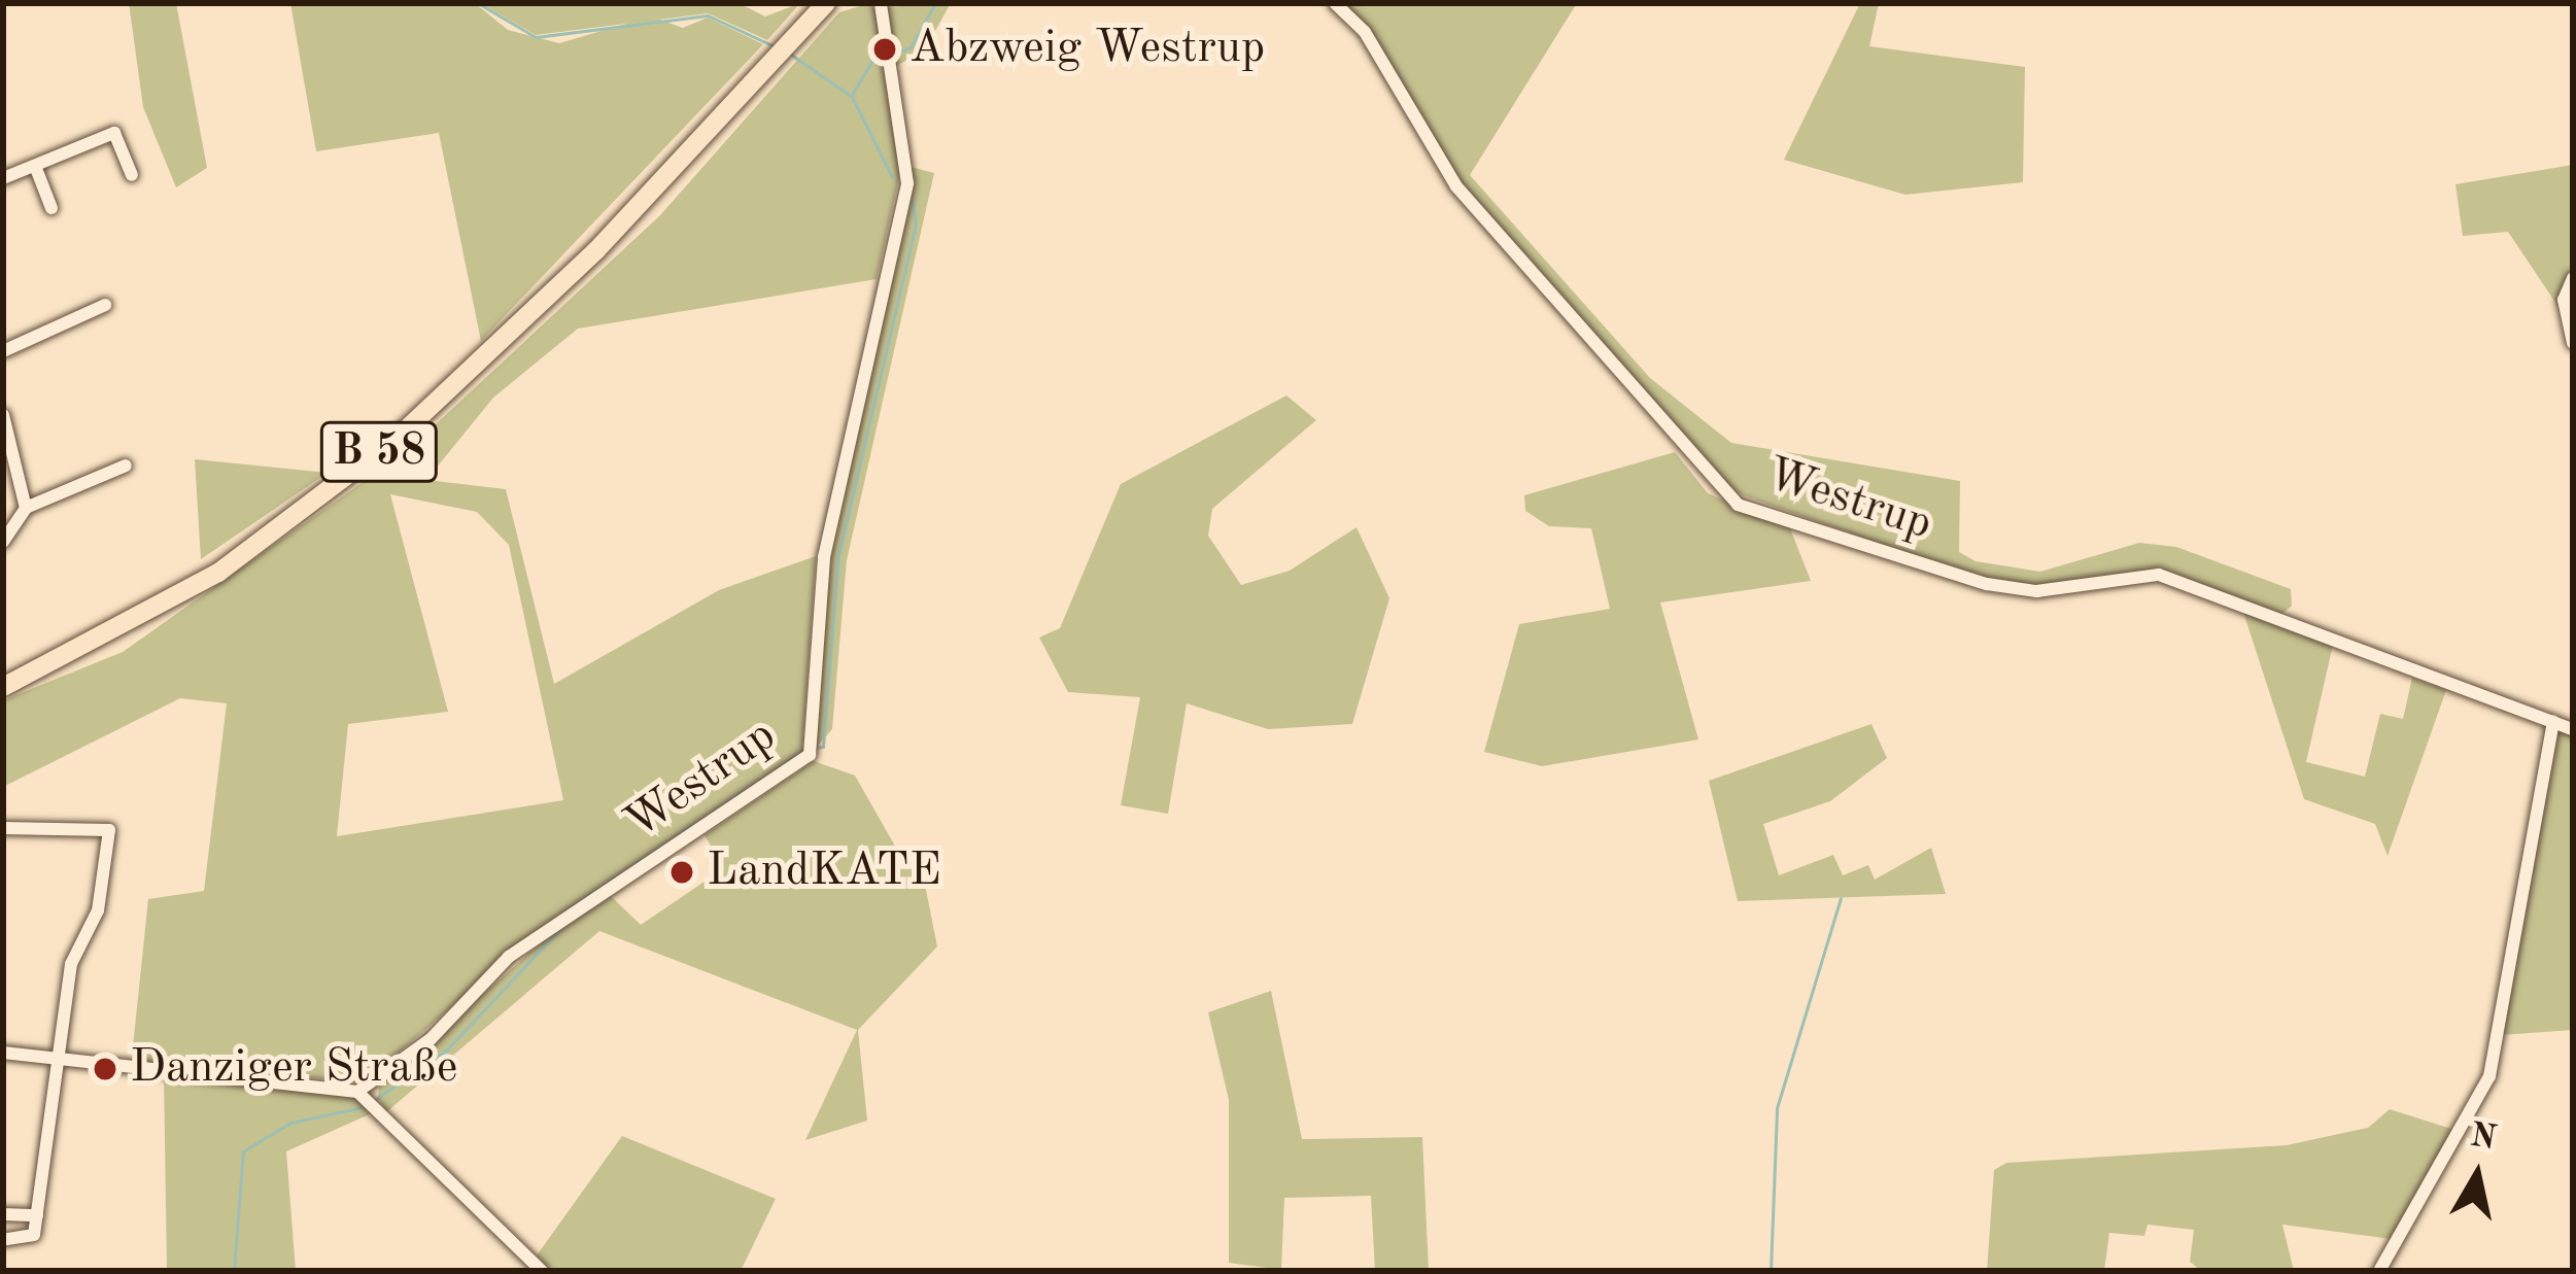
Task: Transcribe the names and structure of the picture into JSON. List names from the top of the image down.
{
  "streets": {
    "main road": ["B 58"],
    "street": ["Westrup"]
  },
  "places": ["Abzweig Westrup", "LandKATE", "Danziger Straße"],
  "north": "top"
}
